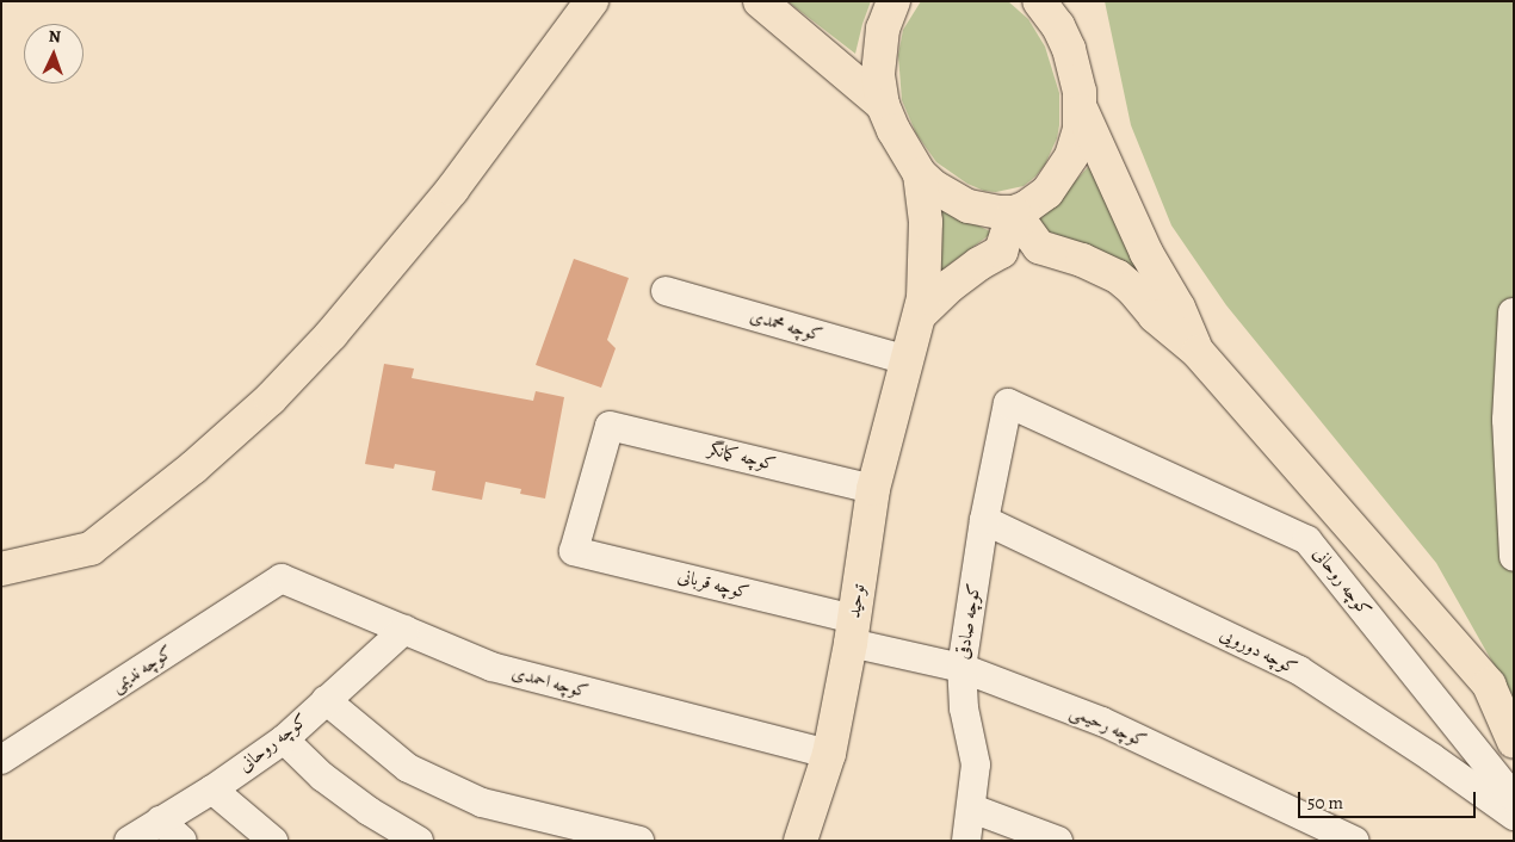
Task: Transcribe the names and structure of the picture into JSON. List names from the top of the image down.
{
  "streets": {
    "main road": ["توحید"],
    "street": [
      "کوچه محمدی",
      "کوچه کمانگر",
      "کوچه روحانی",
      "کوچه قربانی",
      "کوچه صادقی",
      "کوچه دورویی",
      "کوچه ندیمی",
      "کوچه احمدی",
      "کوچه رحیمی"
    ]
  },
  "crossings": [
    ["کوچه محمدی", "توحید"],
    ["کوچه کمانگر", "کوچه قربانی"],
    ["کوچه کمانگر", "توحید"],
    ["کوچه روحانی", "کوچه صادقی"],
    ["کوچه روحانی", "کوچه احمدی"],
    ["کوچه قربانی", "توحید"],
    ["کوچه قربانی", "کوچه رحیمی"],
    ["توحید", "کوچه احمدی"],
    ["توحید", "کوچه رحیمی"],
    ["کوچه صادقی", "کوچه دورویی"],
    ["کوچه صادقی", "کوچه رحیمی"],
    ["کوچه ندیمی", "کوچه احمدی"]
  ],
  "scale_bar": "50 m",
  "north": "top"
}
